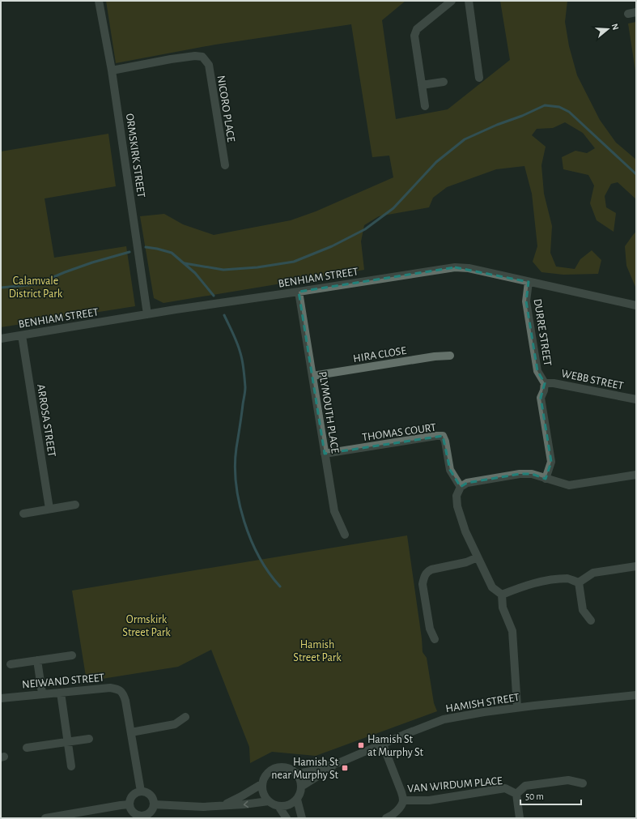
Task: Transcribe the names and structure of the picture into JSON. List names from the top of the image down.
{
  "streets": {
    "street": [
      "NICORO PLACE",
      "ORMSKIRK STREET",
      "BENHIAM STREET",
      "DURRE STREET",
      "HIRA CLOSE",
      "WEBB STREET",
      "PLYMOUTH PLACE",
      "ARROSA STREET",
      "THOMAS COURT",
      "NEIWAND STREET",
      "HAMISH STREET",
      "VAN WIRDUM PLACE"
    ]
  },
  "crossings": [
    ["NICORO PLACE", "ORMSKIRK STREET"],
    ["ORMSKIRK STREET", "BENHIAM STREET"],
    ["BENHIAM STREET", "DURRE STREET"],
    ["BENHIAM STREET", "PLYMOUTH PLACE"],
    ["BENHIAM STREET", "ARROSA STREET"],
    ["DURRE STREET", "WEBB STREET"],
    ["HIRA CLOSE", "PLYMOUTH PLACE"],
    ["PLYMOUTH PLACE", "THOMAS COURT"]
  ],
  "parks": ["Calamvale District Park", "Ormskirk Street Park", "Hamish Street Park"],
  "places": {
    "transit": ["Hamish St at Murphy St", "Hamish St near Murphy St"]
  },
  "scale_bar": "50 m",
  "north": "right"
}
